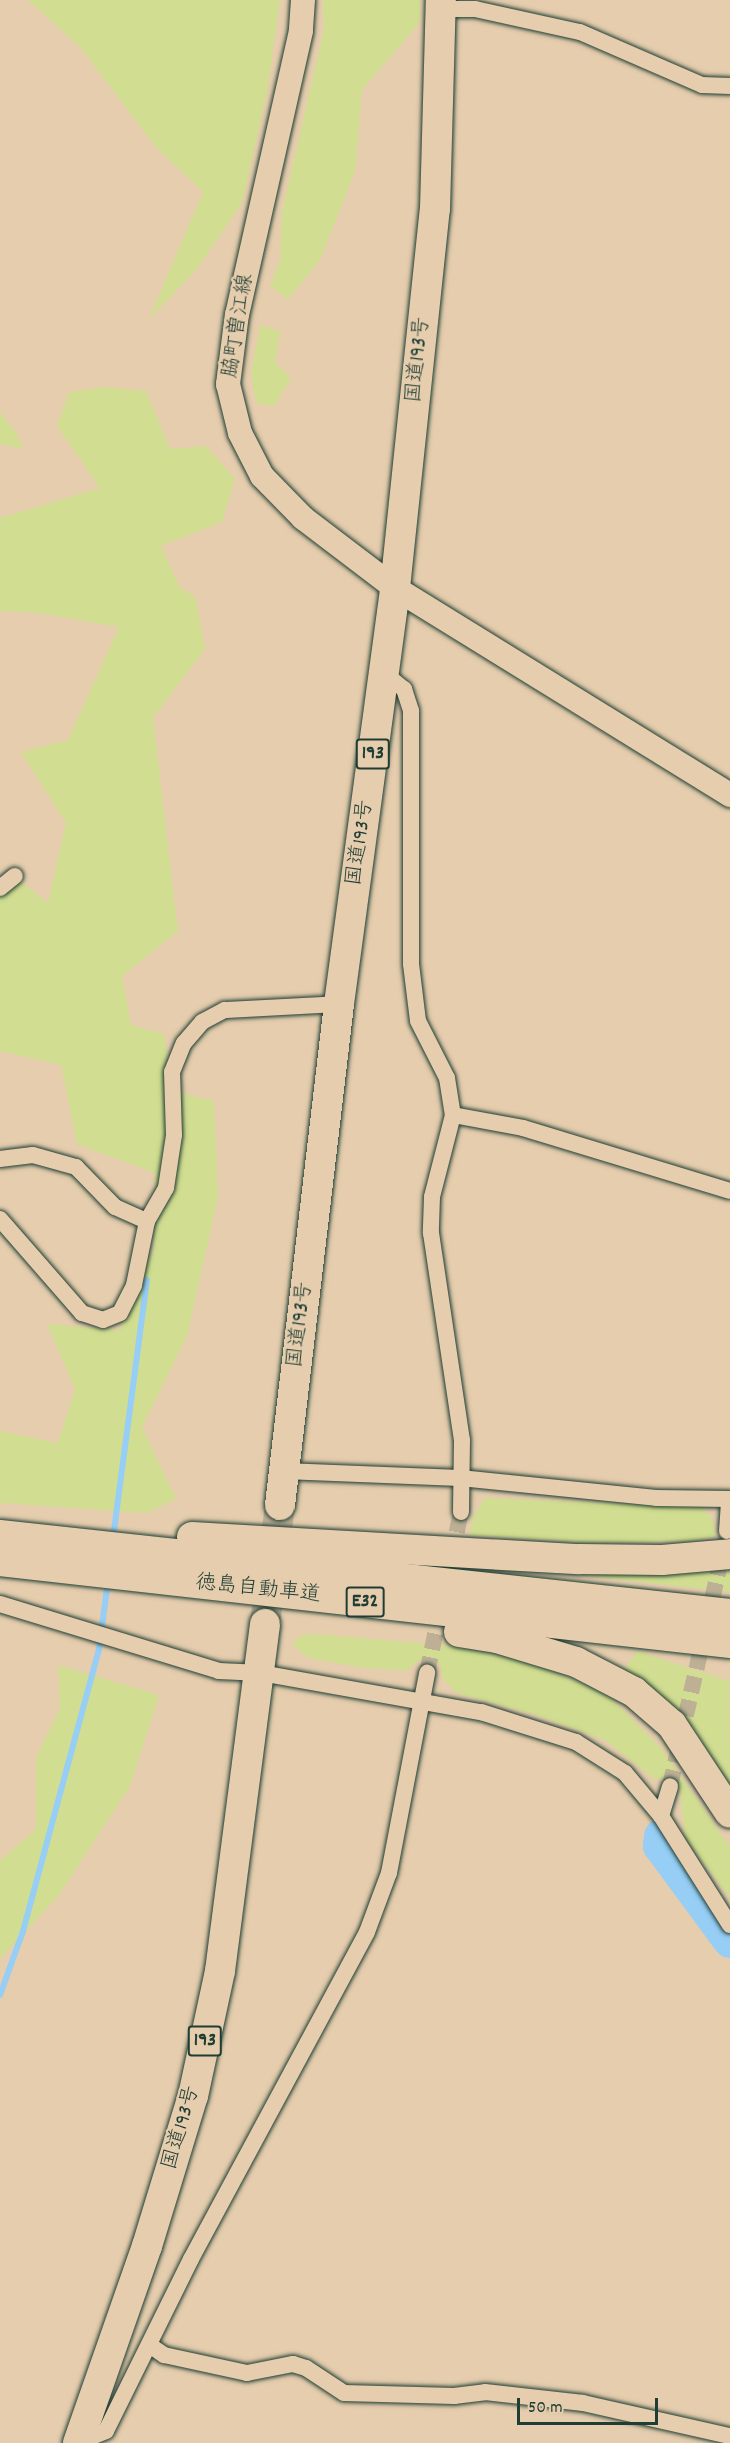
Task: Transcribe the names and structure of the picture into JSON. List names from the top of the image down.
{
  "streets": {
    "highway": [
      "国道193号",
      "193",
      "徳島自動車道",
      "E32"
    ],
    "main road": ["脇町曽江線"]
  },
  "crossings": [
    ["脇町曽江線", "国道193号"]
  ],
  "scale_bar": "50 m"
}
